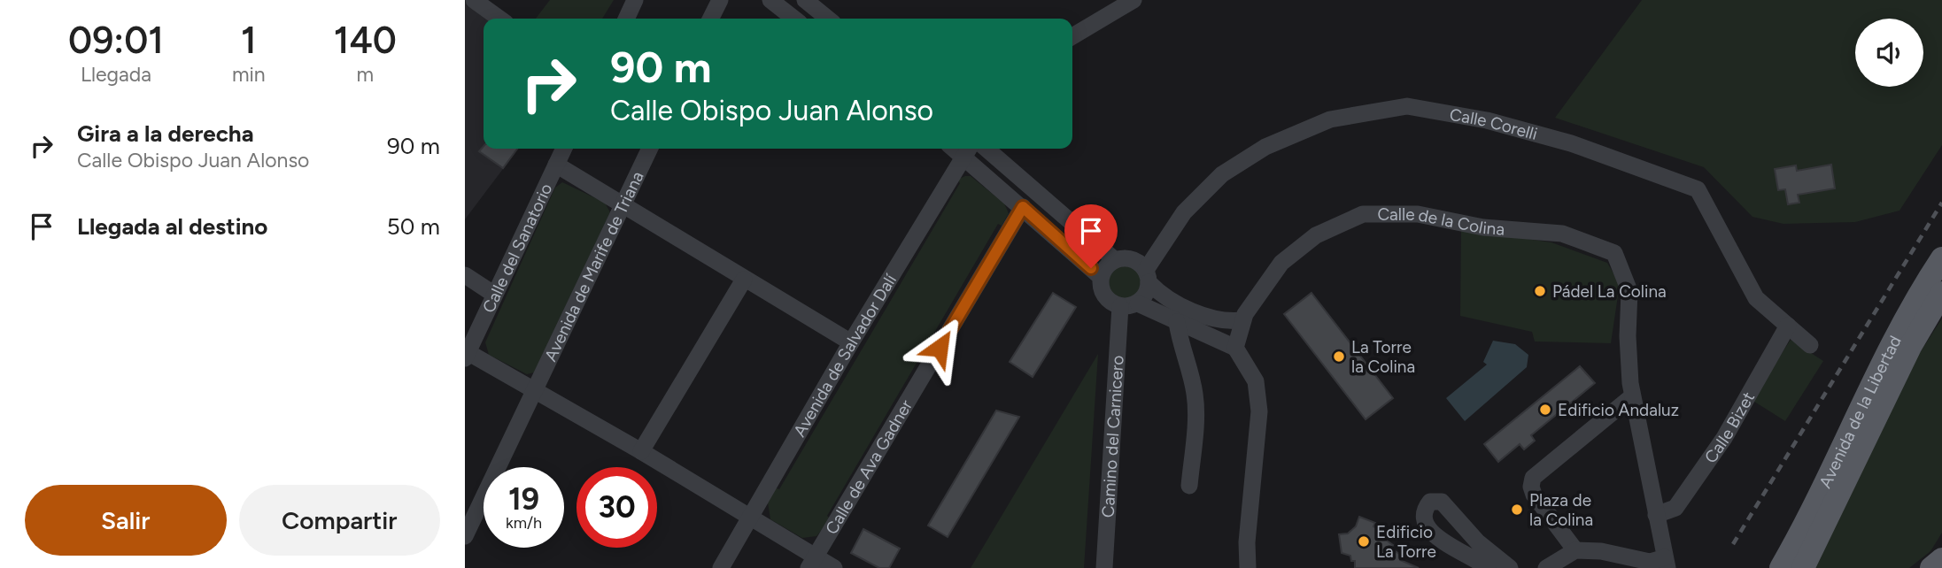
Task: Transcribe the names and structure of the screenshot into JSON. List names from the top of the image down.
{
  "streets": {
    "main road": ["Avenida de la Libertad"],
    "street": [
      "Calle Corelli",
      "Calle de la Colina",
      "Calle del Sanatorio",
      "Avenida de Marife de Triana",
      "Avenida de Salvador Dalí",
      "Calle Bizet",
      "Camino del Carnicero",
      "Calle de Ava Gadner"
    ]
  },
  "crossings": [
    ["Calle Corelli", "Calle Bizet"],
    ["Calle Corelli", "Camino del Carnicero"],
    ["Calle de la Colina", "Calle Bizet"]
  ],
  "places": [
    "Pádel La Colina",
    "La Torre la Colina",
    "Edificio Andaluz",
    "Plaza de la Colina",
    "Edificio La Torre"
  ],
  "page": {
    "eta": [
      "09:01",
      "Llegada",
      "1",
      "min",
      "140",
      "m"
    ],
    "turn": ["90 m", "Calle Obispo Juan Alonso"],
    "list": [
      {
        "name": "Gira a la derecha",
        "note": "Calle Obispo Juan Alonso",
        "value": "90 m"
      },
      {
        "name": "Llegada al destino",
        "value": "50 m"
      }
    ],
    "speed": "19 km/h",
    "limit": "30",
    "buttons": ["Salir", "Compartir"]
  }
}
